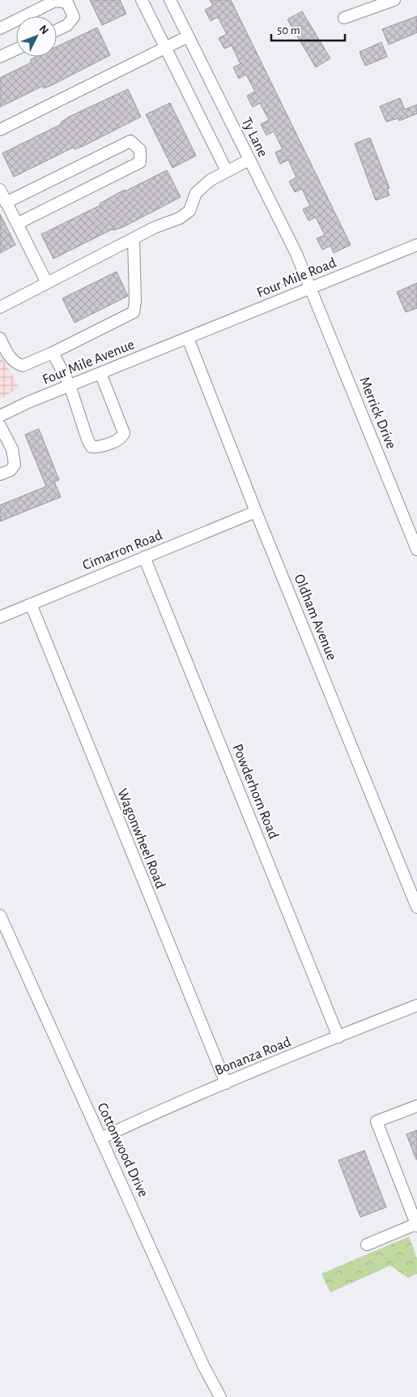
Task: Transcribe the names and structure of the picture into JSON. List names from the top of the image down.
{
  "streets": {
    "street": [
      "Ty Lane",
      "Four Mile Road",
      "Four Mile Avenue",
      "Merrick Drive",
      "Cimarron Road",
      "Oldham Avenue",
      "Powderhorn Road",
      "Wagonwheel Road",
      "Bonanza Road",
      "Cottonwood Drive"
    ]
  },
  "crossings": [
    ["Ty Lane", "Four Mile Road"],
    ["Ty Lane", "Merrick Drive"],
    ["Four Mile Road", "Four Mile Avenue"],
    ["Four Mile Road", "Merrick Drive"],
    ["Four Mile Road", "Oldham Avenue"],
    ["Four Mile Avenue", "Oldham Avenue"],
    ["Cimarron Road", "Oldham Avenue"],
    ["Cimarron Road", "Powderhorn Road"],
    ["Cimarron Road", "Wagonwheel Road"],
    ["Powderhorn Road", "Bonanza Road"],
    ["Wagonwheel Road", "Bonanza Road"],
    ["Bonanza Road", "Cottonwood Drive"]
  ],
  "scale_bar": "50 m",
  "north": "top right"
}
